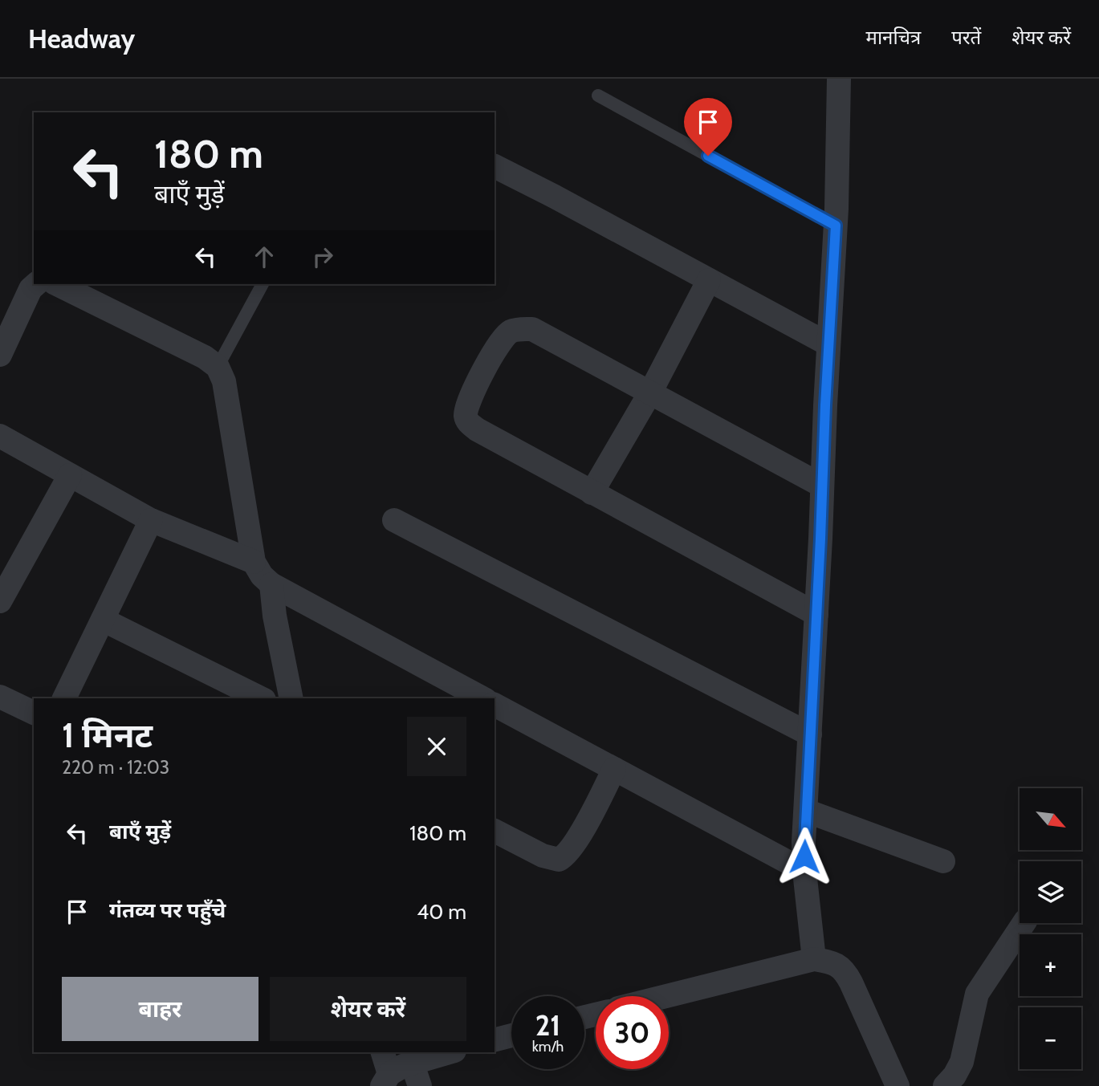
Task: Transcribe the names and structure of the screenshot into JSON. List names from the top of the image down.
{
  "north": "bottom right",
  "page": {
    "header": "Headway",
    "nav": ["मानचित्र", "परतें", "शेयर करें"],
    "turn": ["180 m", "बाएँ मुड़ें"],
    "heading": ["1 मिनट", "220 m · 12:03"],
    "map_buttons": ["+", "−"],
    "list": [
      {
        "name": "बाएँ मुड़ें",
        "value": "180 m"
      },
      {
        "name": "गंतव्य पर पहुँचे",
        "value": "40 m"
      }
    ],
    "buttons": ["बाहर", "शेयर करें"],
    "speed": "21 km/h",
    "limit": "30"
  }
}
